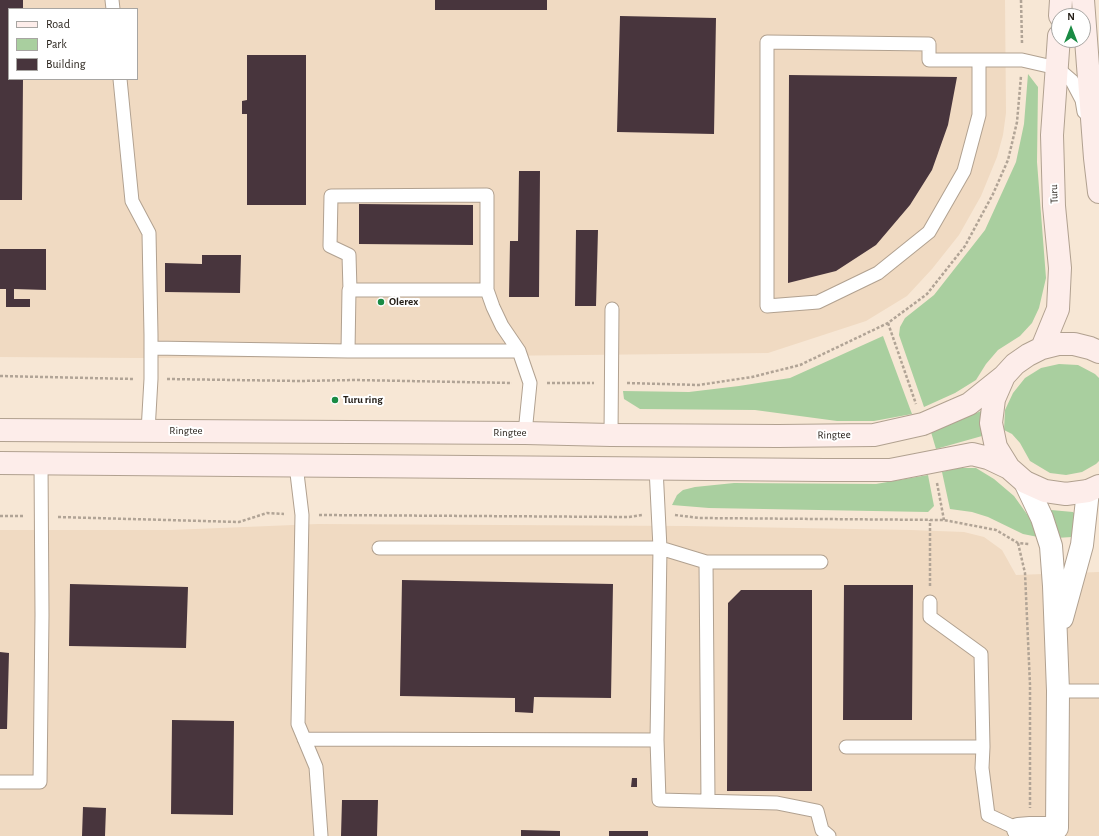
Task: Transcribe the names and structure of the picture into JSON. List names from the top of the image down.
{
  "streets": {
    "main road": ["Turu", "Ringtee"]
  },
  "places": ["Olerex", "Turu ring"],
  "legend": ["Road", "Park", "Building"],
  "north": "top"
}
